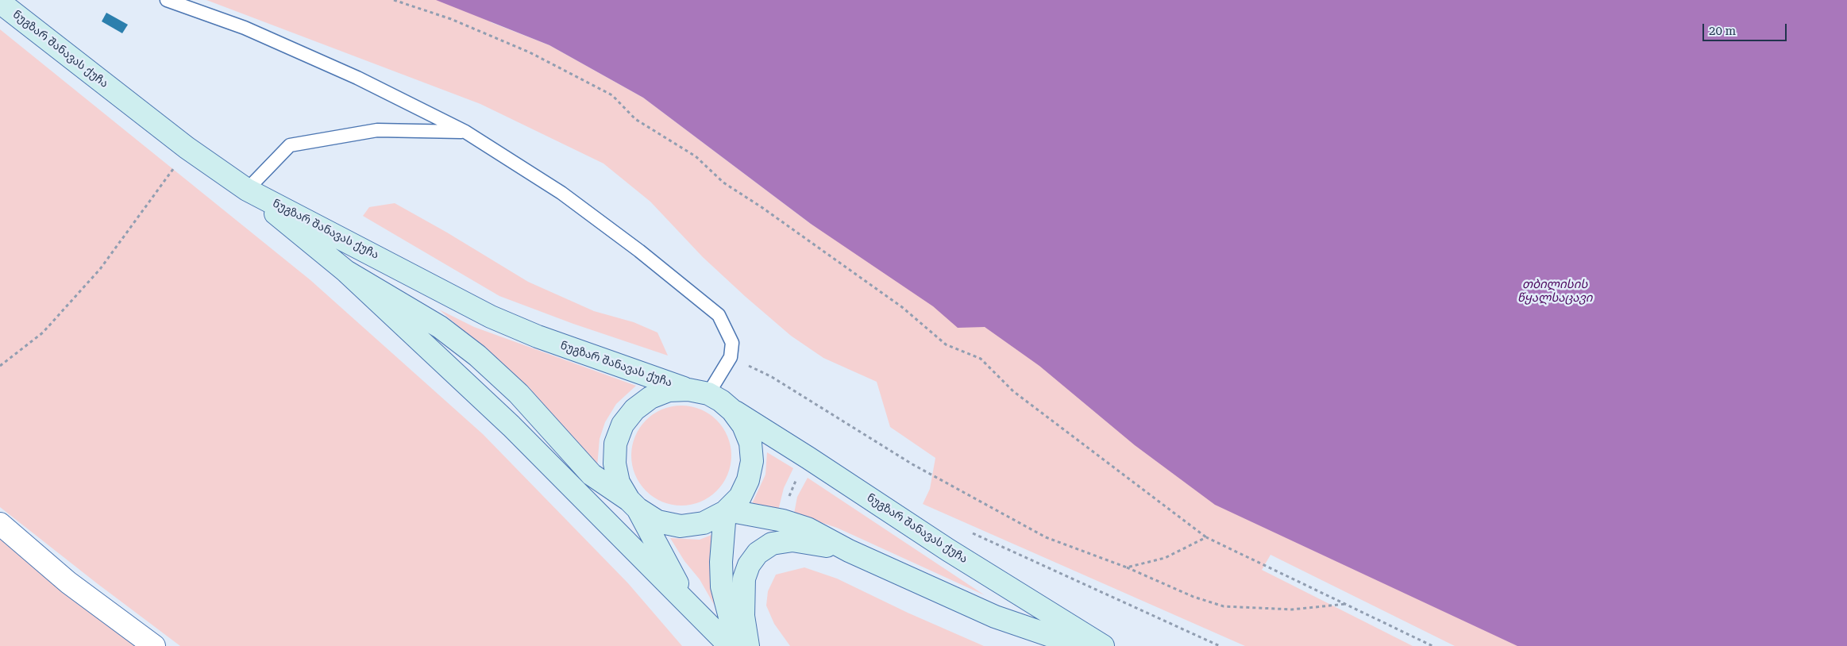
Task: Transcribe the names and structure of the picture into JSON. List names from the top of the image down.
{
  "streets": {
    "main road": ["ნუგზარ შანავას ქუჩა"]
  },
  "water": ["თბილისის წყალსაცავი"],
  "scale_bar": "20 m"
}
